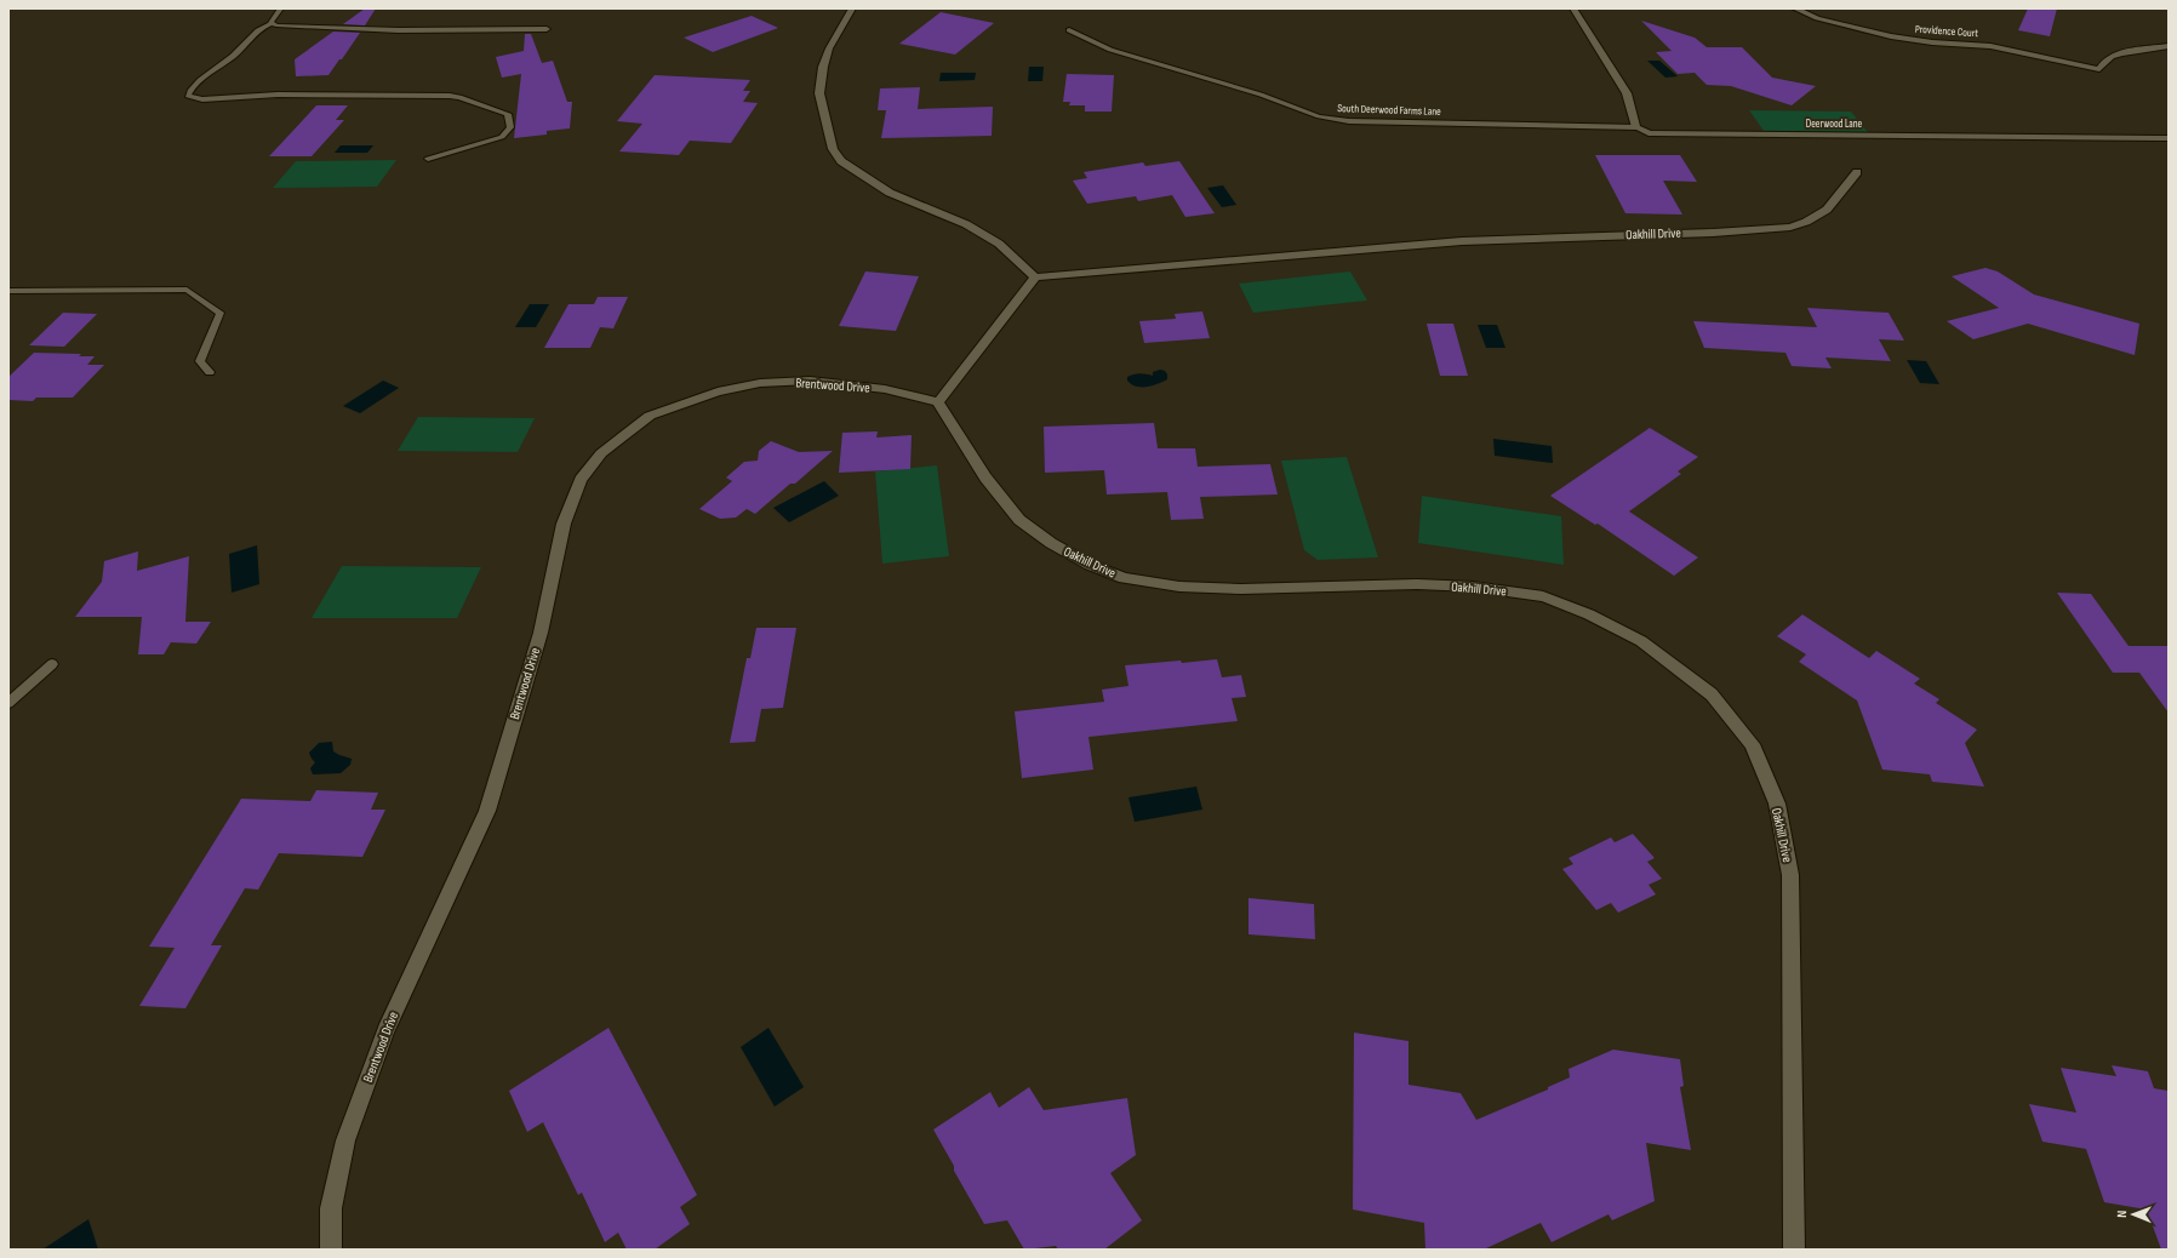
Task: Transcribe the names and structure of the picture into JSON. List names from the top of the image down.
{
  "streets": {
    "street": [
      "Providence Court",
      "Deerwood Lane",
      "Oakhill Drive",
      "Brentwood Drive"
    ],
    "lane": ["South Deerwood Farms Lane"]
  },
  "crossings": [
    ["South Deerwood Farms Lane", "Deerwood Lane"],
    ["Oakhill Drive", "Brentwood Drive"]
  ],
  "north": "left"
}
